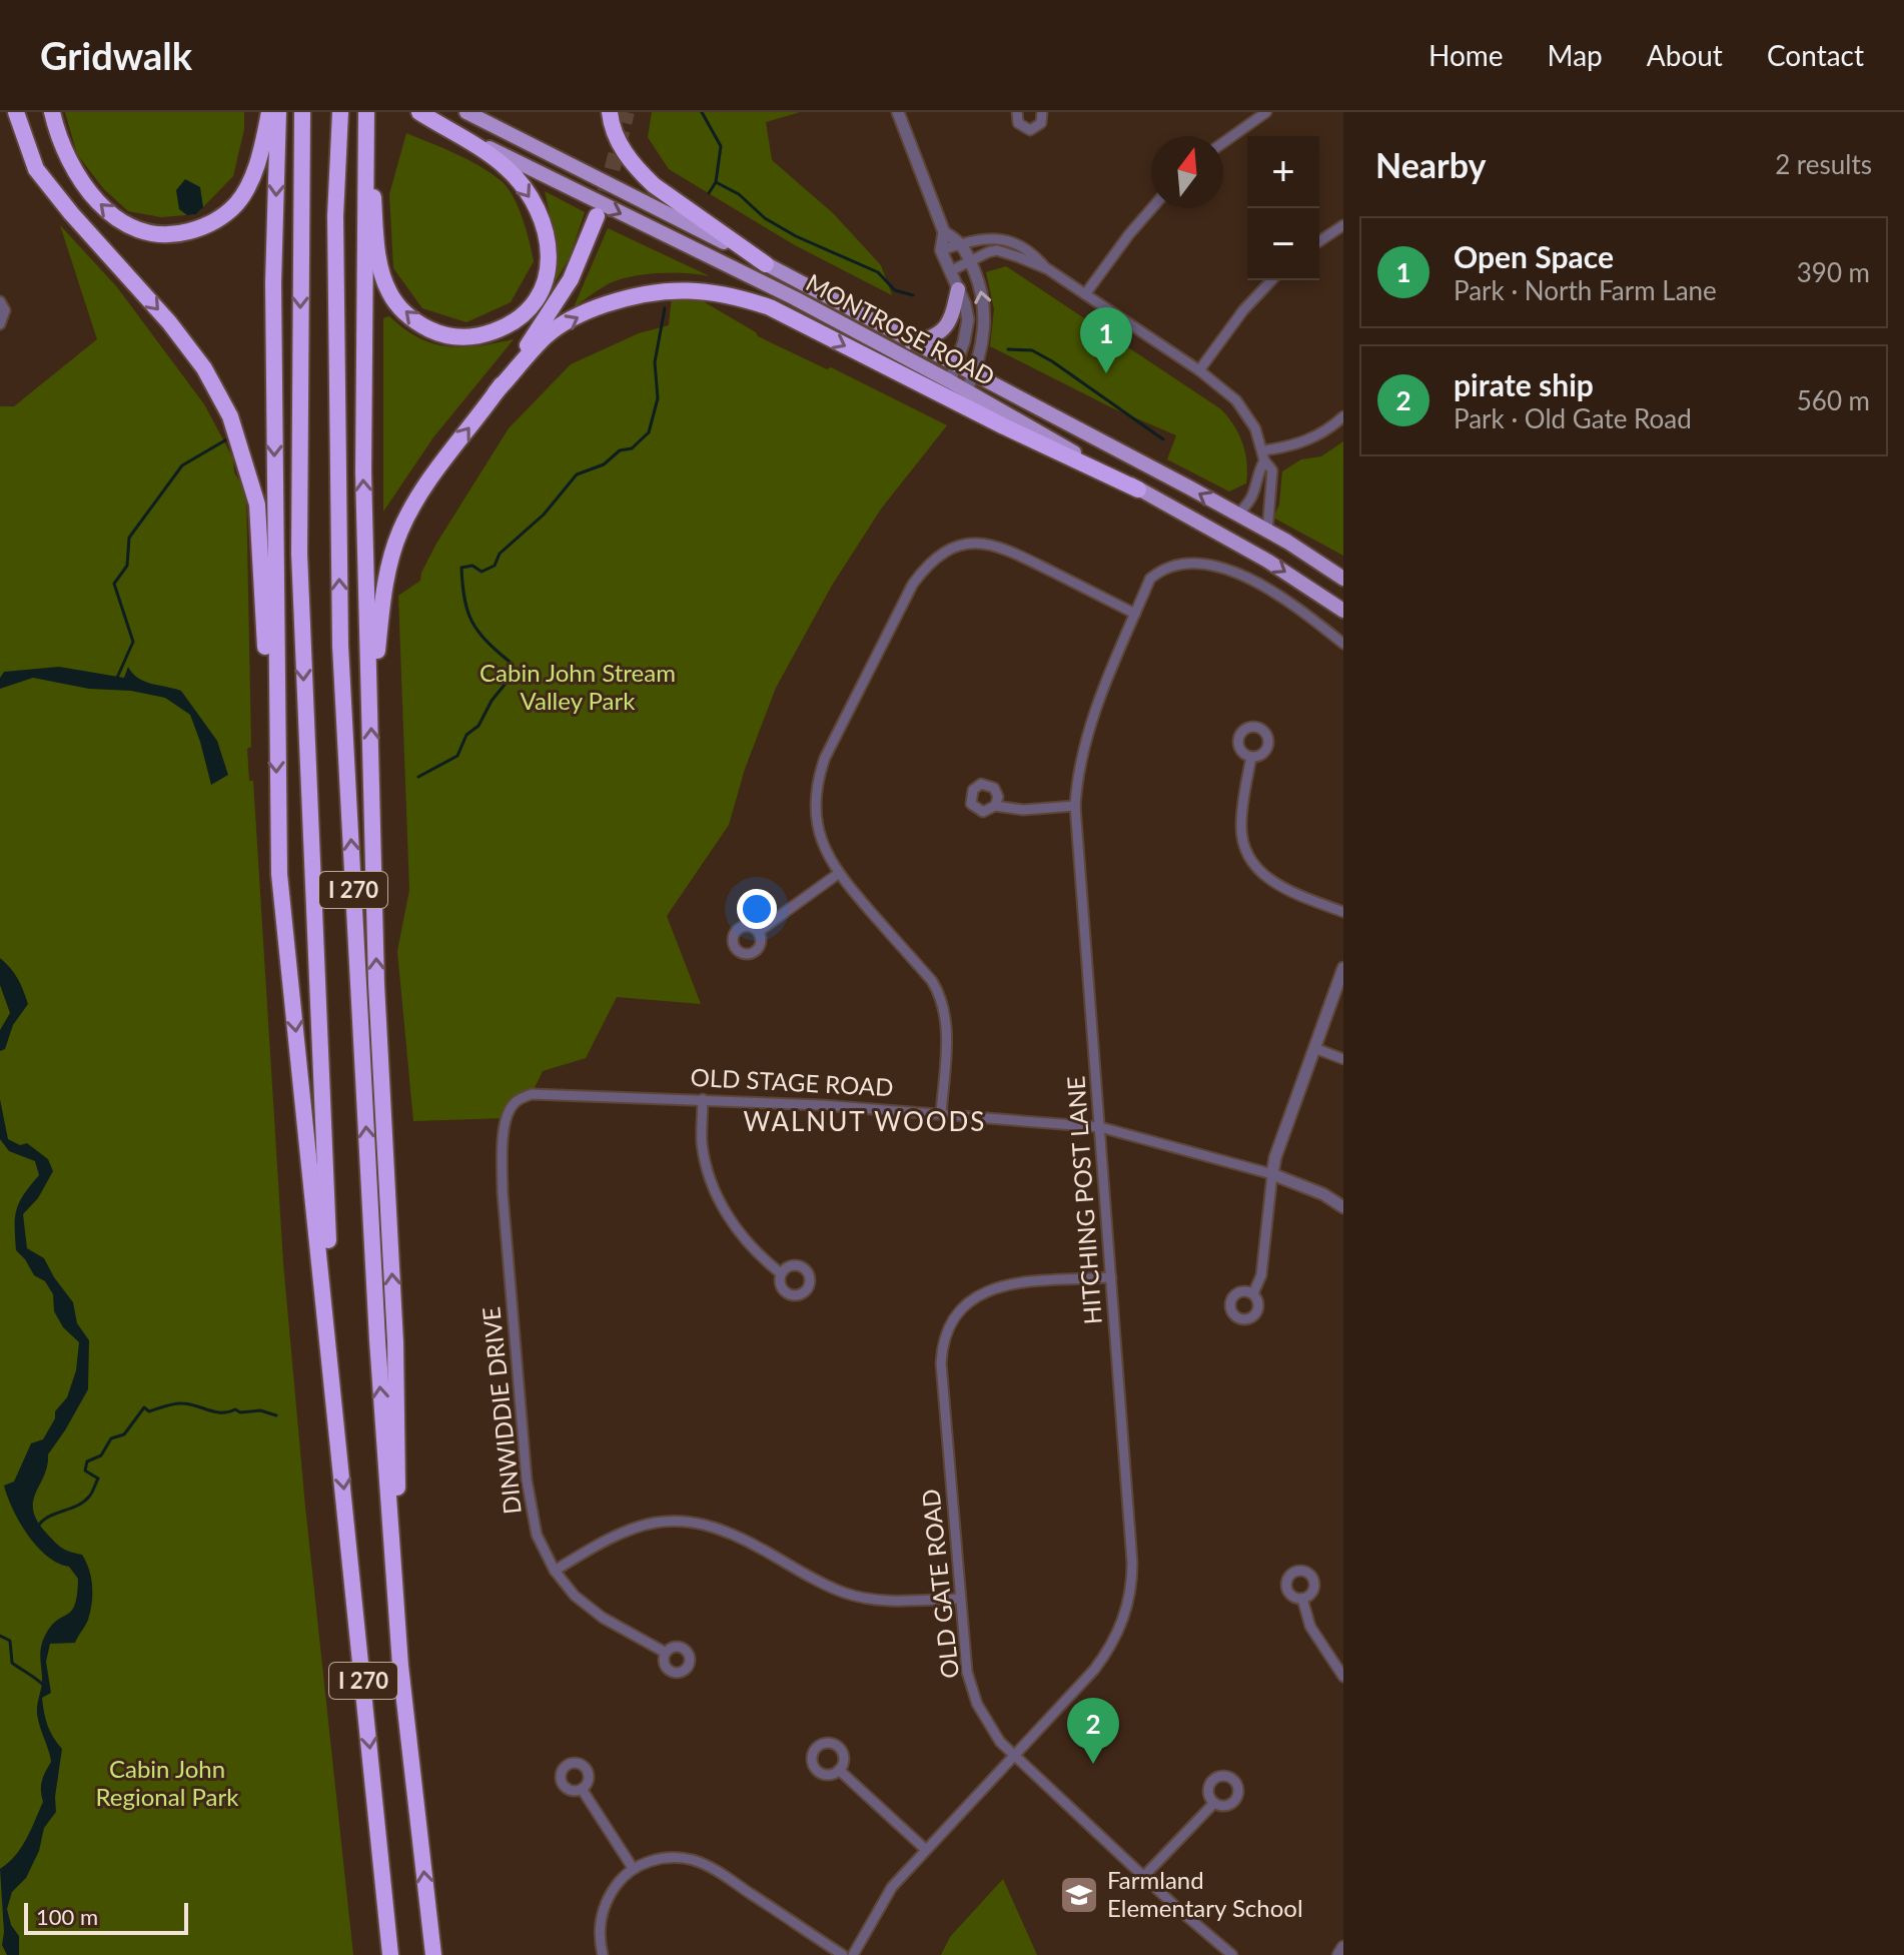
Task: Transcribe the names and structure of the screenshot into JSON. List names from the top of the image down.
{
  "streets": {
    "highway": ["I 270"],
    "main road": ["MONTROSE ROAD"],
    "street": [
      "OLD STAGE ROAD",
      "HITCHING POST LANE",
      "DINWIDDIE DRIVE",
      "OLD GATE ROAD"
    ]
  },
  "crossings": [
    ["OLD STAGE ROAD", "HITCHING POST LANE"],
    ["OLD STAGE ROAD", "DINWIDDIE DRIVE"],
    ["HITCHING POST LANE", "OLD GATE ROAD"]
  ],
  "districts": ["WALNUT WOODS"],
  "parks": ["Cabin John Stream Valley Park", "Cabin John Regional Park"],
  "places": {
    "school or university": ["Farmland Elementary School"]
  },
  "scale_bar": "100 m",
  "north": "top",
  "page": {
    "header": "Gridwalk",
    "nav": [
      "Home",
      "Map",
      "About",
      "Contact"
    ],
    "heading": ["Nearby", "2 results"],
    "map_buttons": ["+", "−"],
    "list": [
      {
        "mark": "1",
        "name": "Open Space",
        "note": "Park · North Farm Lane",
        "value": "390 m"
      },
      {
        "mark": "2",
        "name": "pirate ship",
        "note": "Park · Old Gate Road",
        "value": "560 m"
      }
    ],
    "pins": ["1", "2"],
    "scale": "100 m"
  }
}
